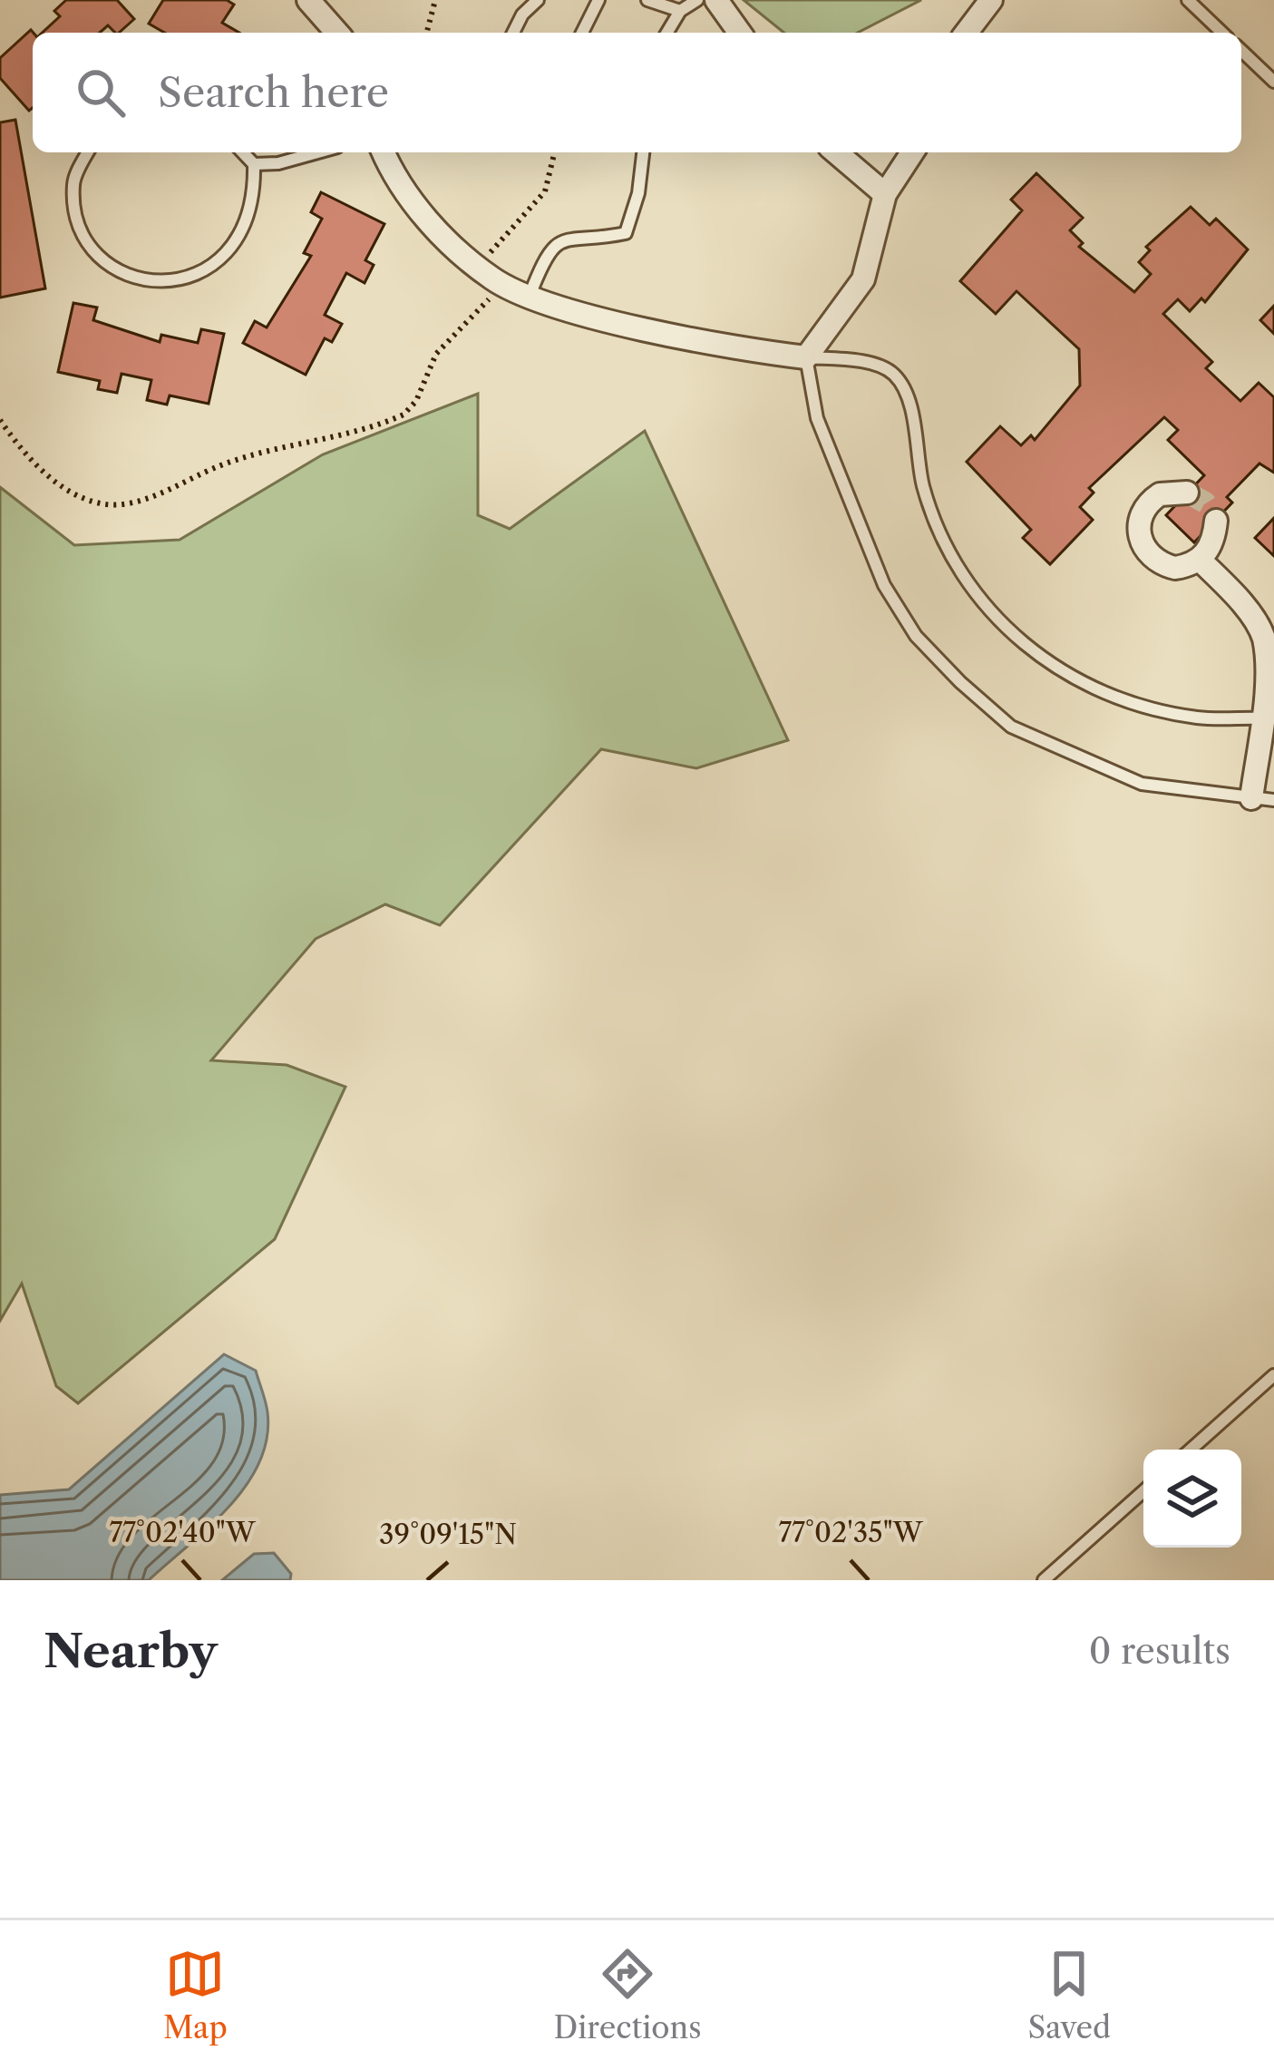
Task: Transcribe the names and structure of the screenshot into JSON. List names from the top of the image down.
{
  "page": {
    "search": "Search here",
    "heading": ["Nearby", "0 results"],
    "nav": ["Map", "Directions", "Saved"]
  },
  "coordinates": ["77°02'40\"W", "77°02'35\"W", "39°09'15\"N"]
}
